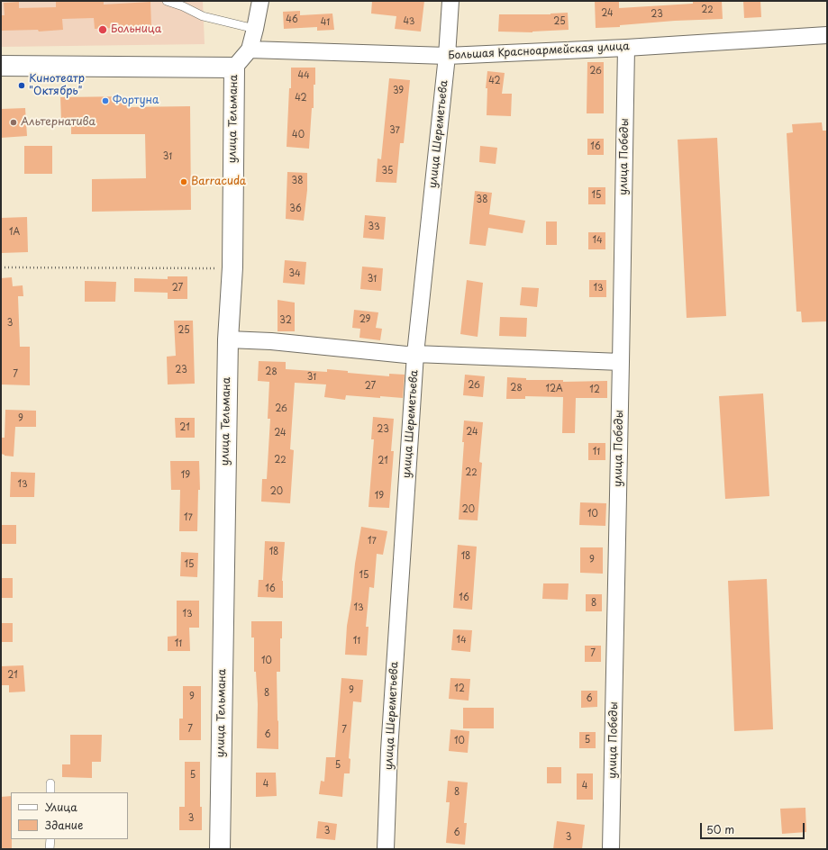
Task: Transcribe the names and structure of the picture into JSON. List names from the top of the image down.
{
  "streets": {
    "street": [
      "Большая Красноармейская улица",
      "улица Тельмана",
      "улица Шереметьева",
      "улица Победы"
    ]
  },
  "crossings": [
    ["Большая Красноармейская улица", "улица Тельмана"],
    ["Большая Красноармейская улица", "улица Шереметьева"],
    ["Большая Красноармейская улица", "улица Победы"]
  ],
  "places": [
    "Больница",
    "Кинотеатр \"Октябрь\"",
    "Фортуна",
    "Альтернатива",
    "Barracuda"
  ],
  "house_numbers": [
    "22",
    "24",
    "23",
    "46",
    "43",
    "25",
    "41",
    "26",
    "44",
    "42",
    "39",
    "42",
    "37",
    "40",
    "16",
    "31",
    "35",
    "38",
    "15",
    "38",
    "36",
    "33",
    "1А",
    "14",
    "34",
    "31",
    "27",
    "13",
    "29",
    "32",
    "3",
    "25",
    "23",
    "28",
    "7",
    "31",
    "26",
    "27",
    "28",
    "12А",
    "12",
    "26",
    "9",
    "21",
    "23",
    "24",
    "24",
    "11",
    "22",
    "21",
    "22",
    "19",
    "13",
    "20",
    "19",
    "20",
    "10",
    "17",
    "17",
    "18",
    "18",
    "9",
    "15",
    "15",
    "16",
    "16",
    "8",
    "13",
    "13",
    "14",
    "11",
    "11",
    "7",
    "10",
    "21",
    "12",
    "9",
    "8",
    "9",
    "6",
    "7",
    "7",
    "6",
    "5",
    "10",
    "5",
    "5",
    "4",
    "4",
    "8",
    "3",
    "3",
    "6",
    "3"
  ],
  "legend": ["Улица", "Здание"],
  "scale_bar": "50 m"
}
